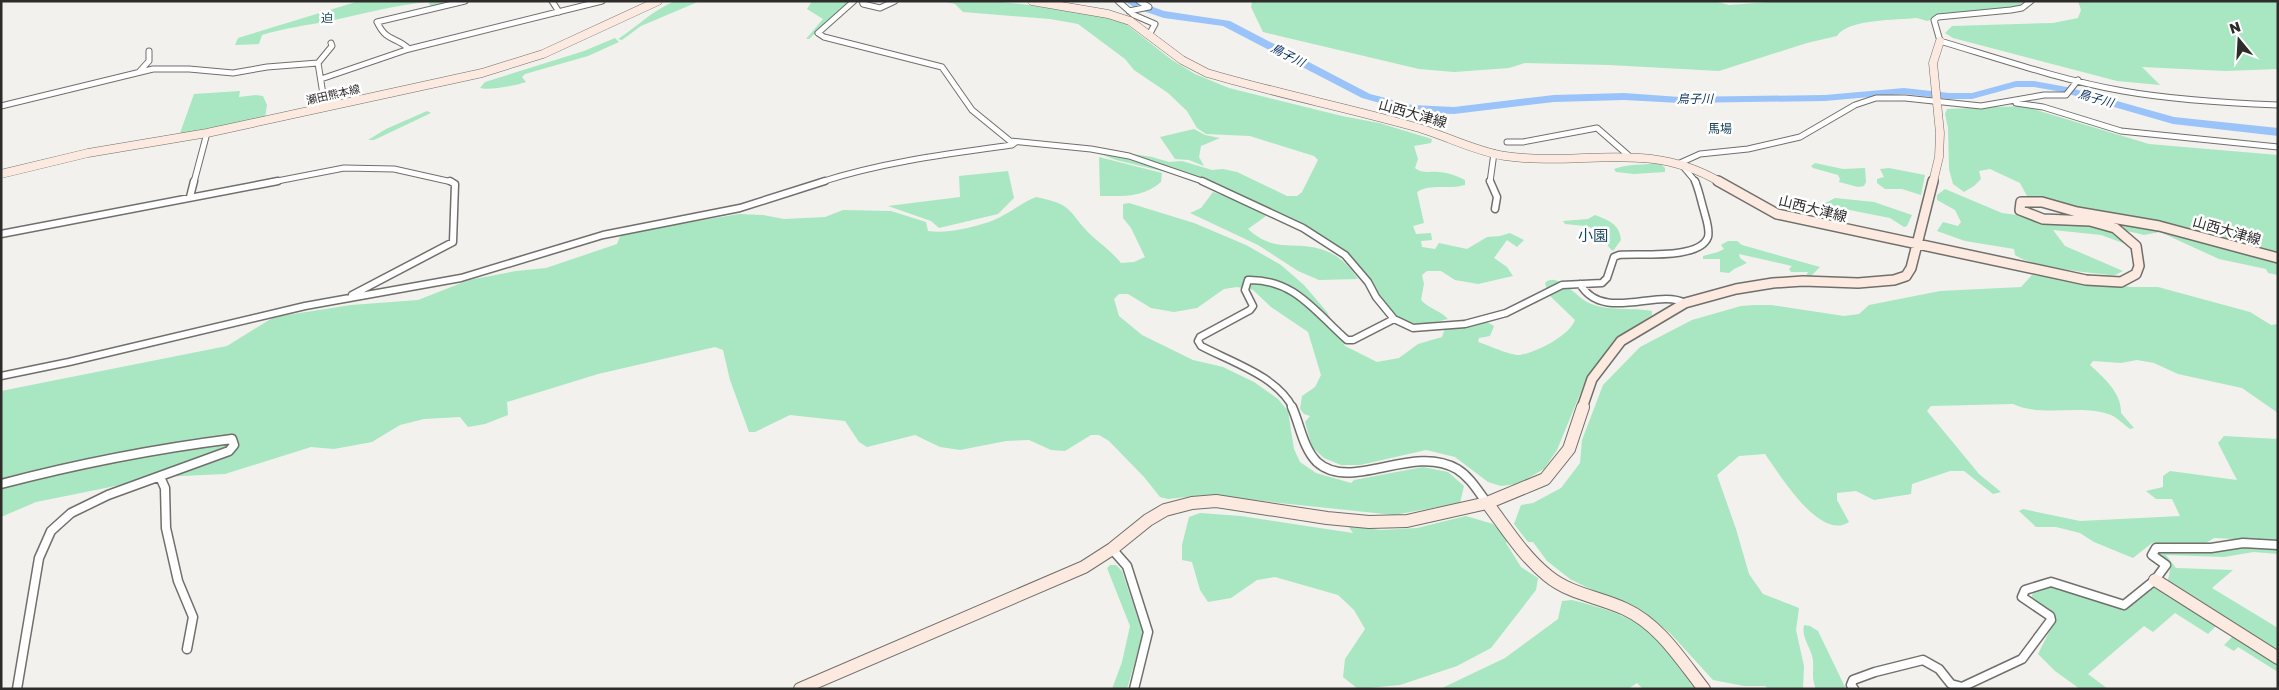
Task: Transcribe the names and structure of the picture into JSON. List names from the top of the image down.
{
  "streets": {
    "main road": ["瀬田熊本線", "山西大津線"]
  },
  "districts": ["迫", "馬場", "小園"],
  "water": ["鳥子川"],
  "north": "top"
}
